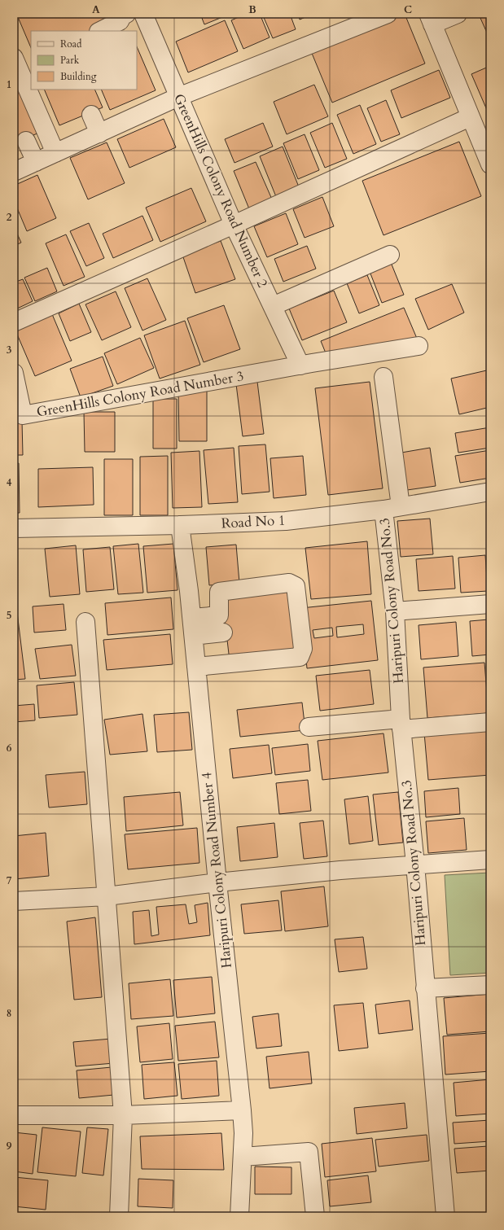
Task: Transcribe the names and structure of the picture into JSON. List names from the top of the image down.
{
  "streets": {
    "street": [
      "GreenHills Colony Road Number 2",
      "GreenHills Colony Road Number 3",
      "Road No 1",
      "Haripuri Colony Road No.3",
      "Haripuri Colony Road Number 4"
    ]
  },
  "crossings": [
    ["GreenHills Colony Road Number 2", "GreenHills Colony Road Number 3"],
    ["Road No 1", "Haripuri Colony Road No.3"],
    ["Road No 1", "Haripuri Colony Road Number 4"]
  ],
  "legend": ["Road", "Park", "Building"],
  "grid": {
    "columns": ["A", "B", "C"],
    "rows": [
      "1",
      "2",
      "3",
      "4",
      "5",
      "6",
      "7",
      "8",
      "9"
    ]
  }
}
